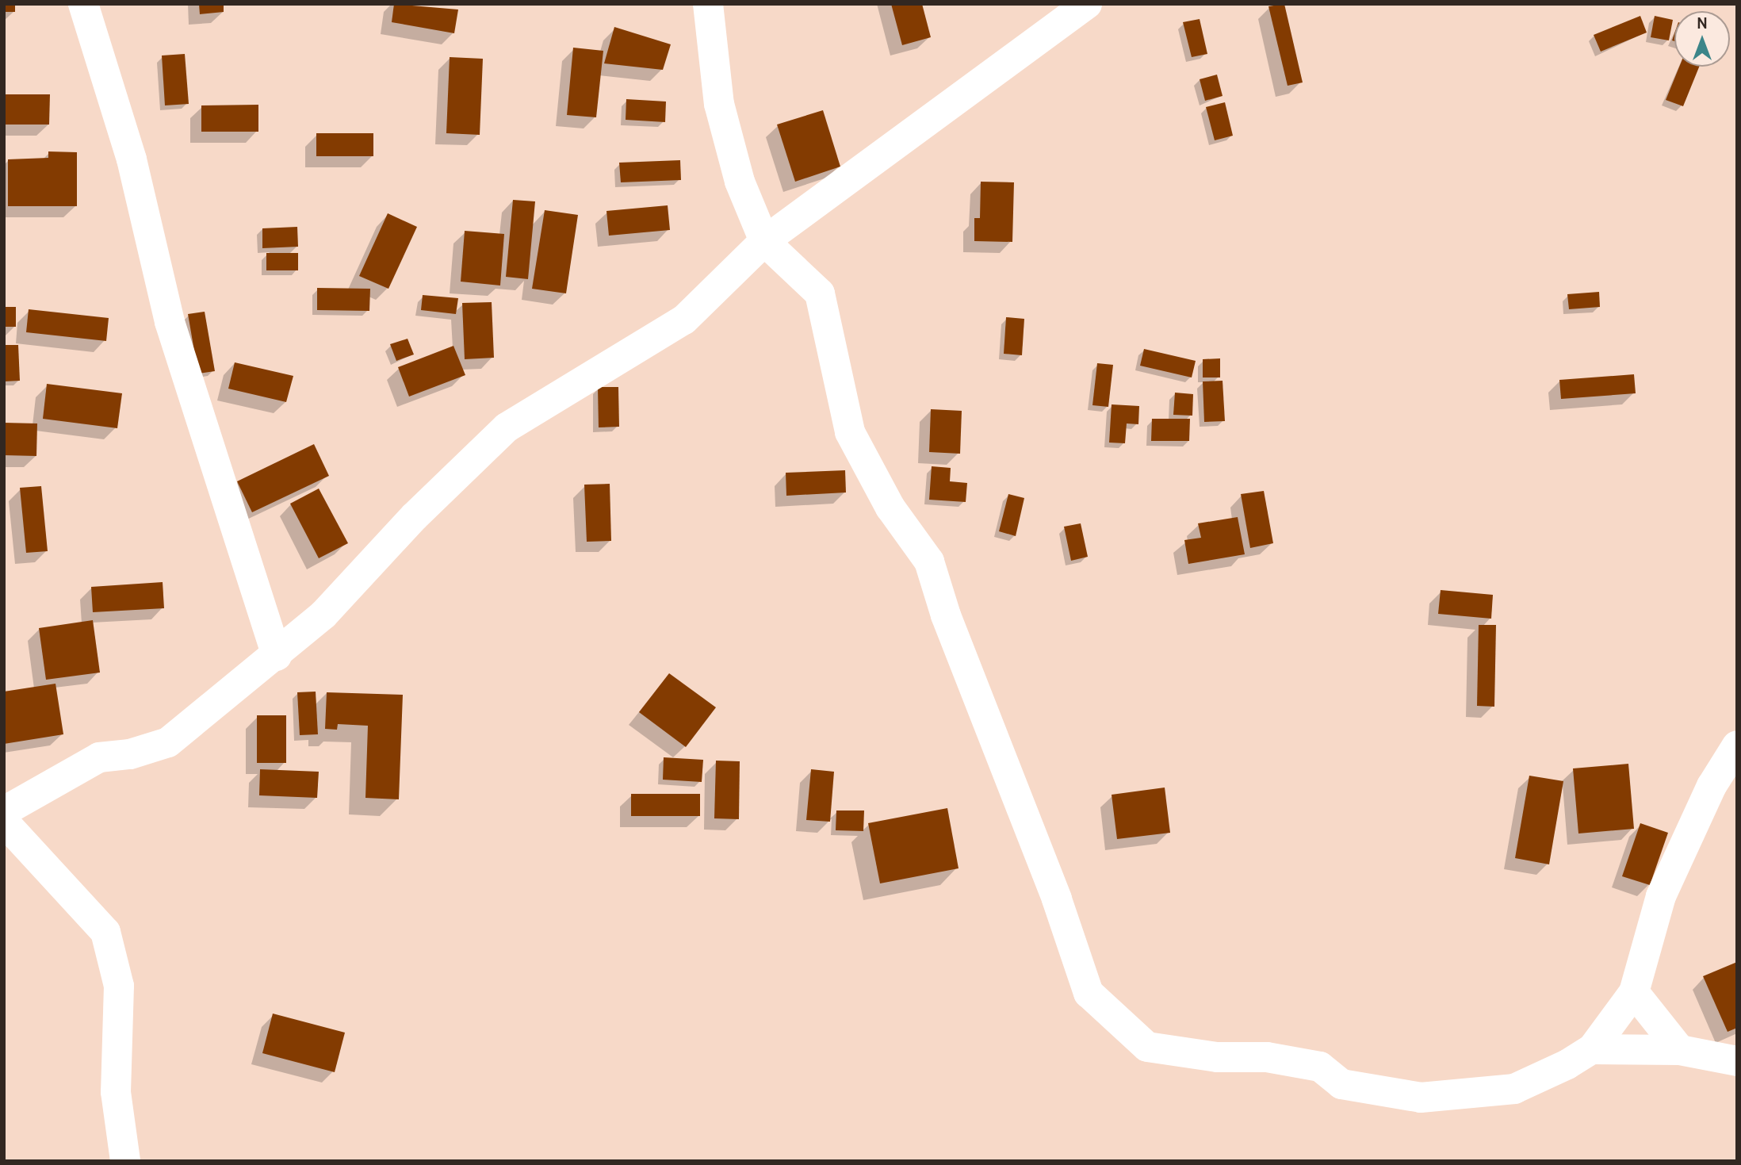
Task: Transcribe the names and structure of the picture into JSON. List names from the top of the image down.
{
  "north": "top"
}
